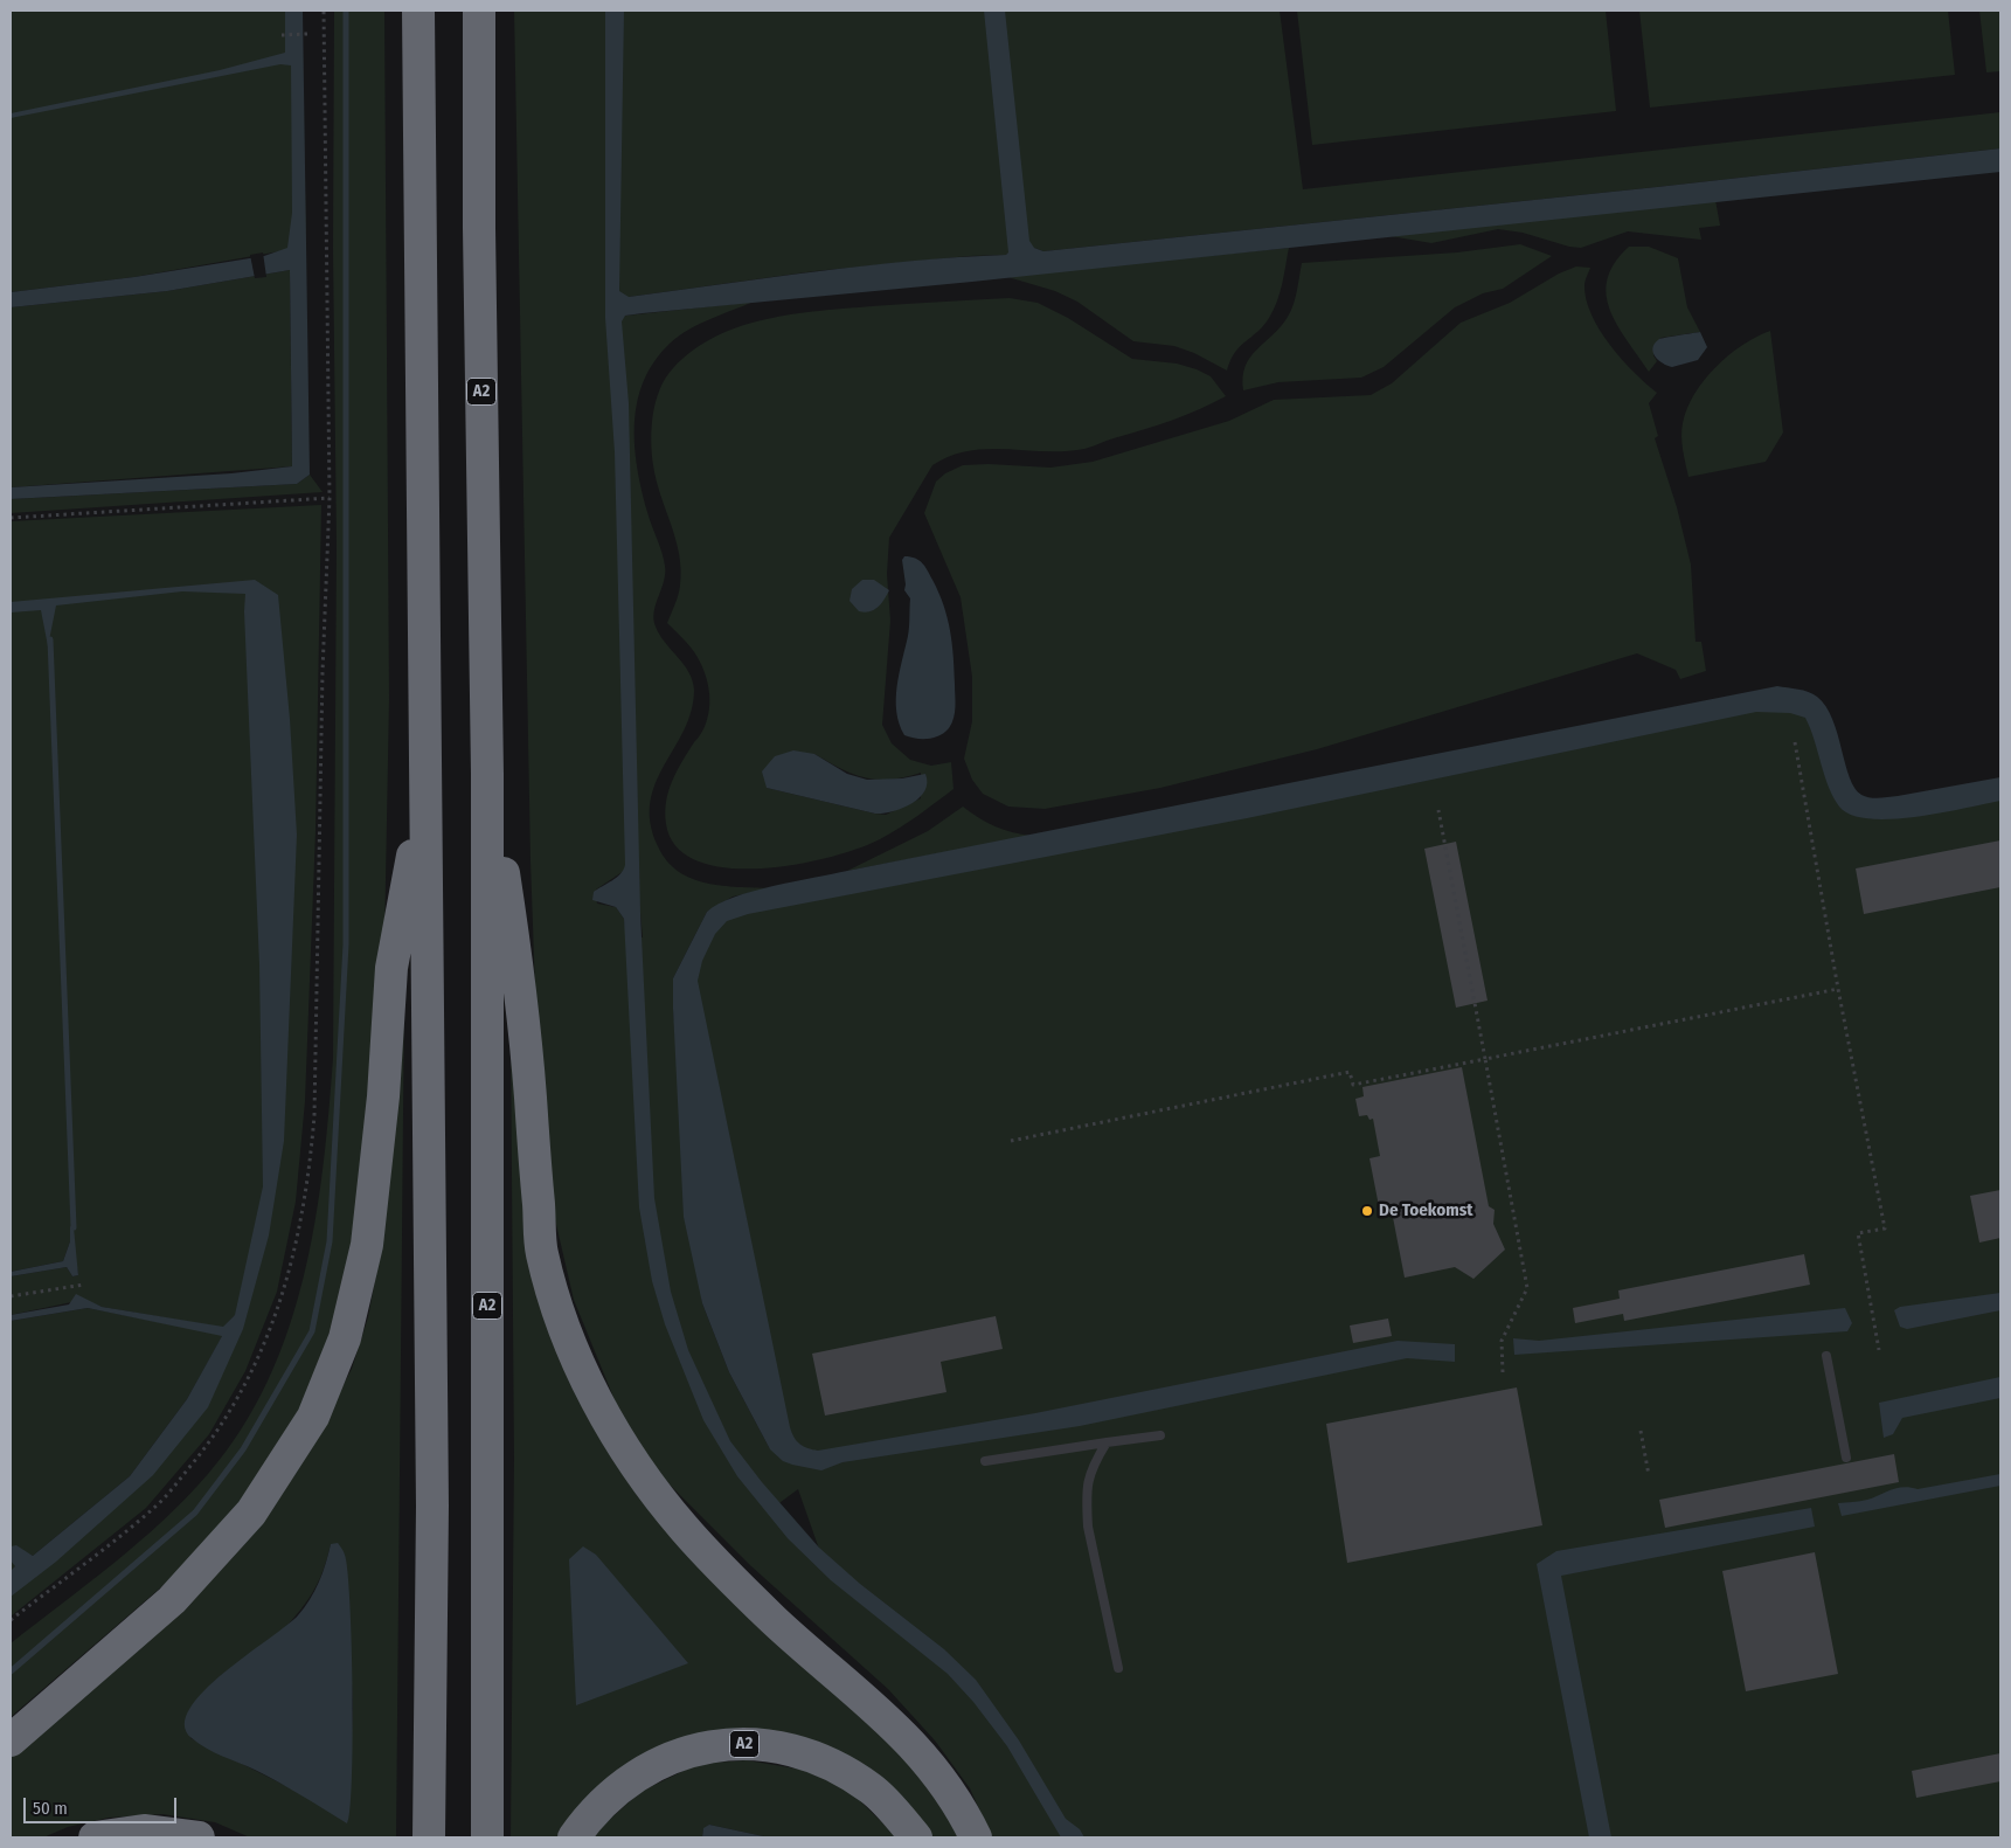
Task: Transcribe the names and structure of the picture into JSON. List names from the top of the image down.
{
  "streets": {
    "highway": ["A2"]
  },
  "places": ["De Toekomst"],
  "scale_bar": "50 m"
}
